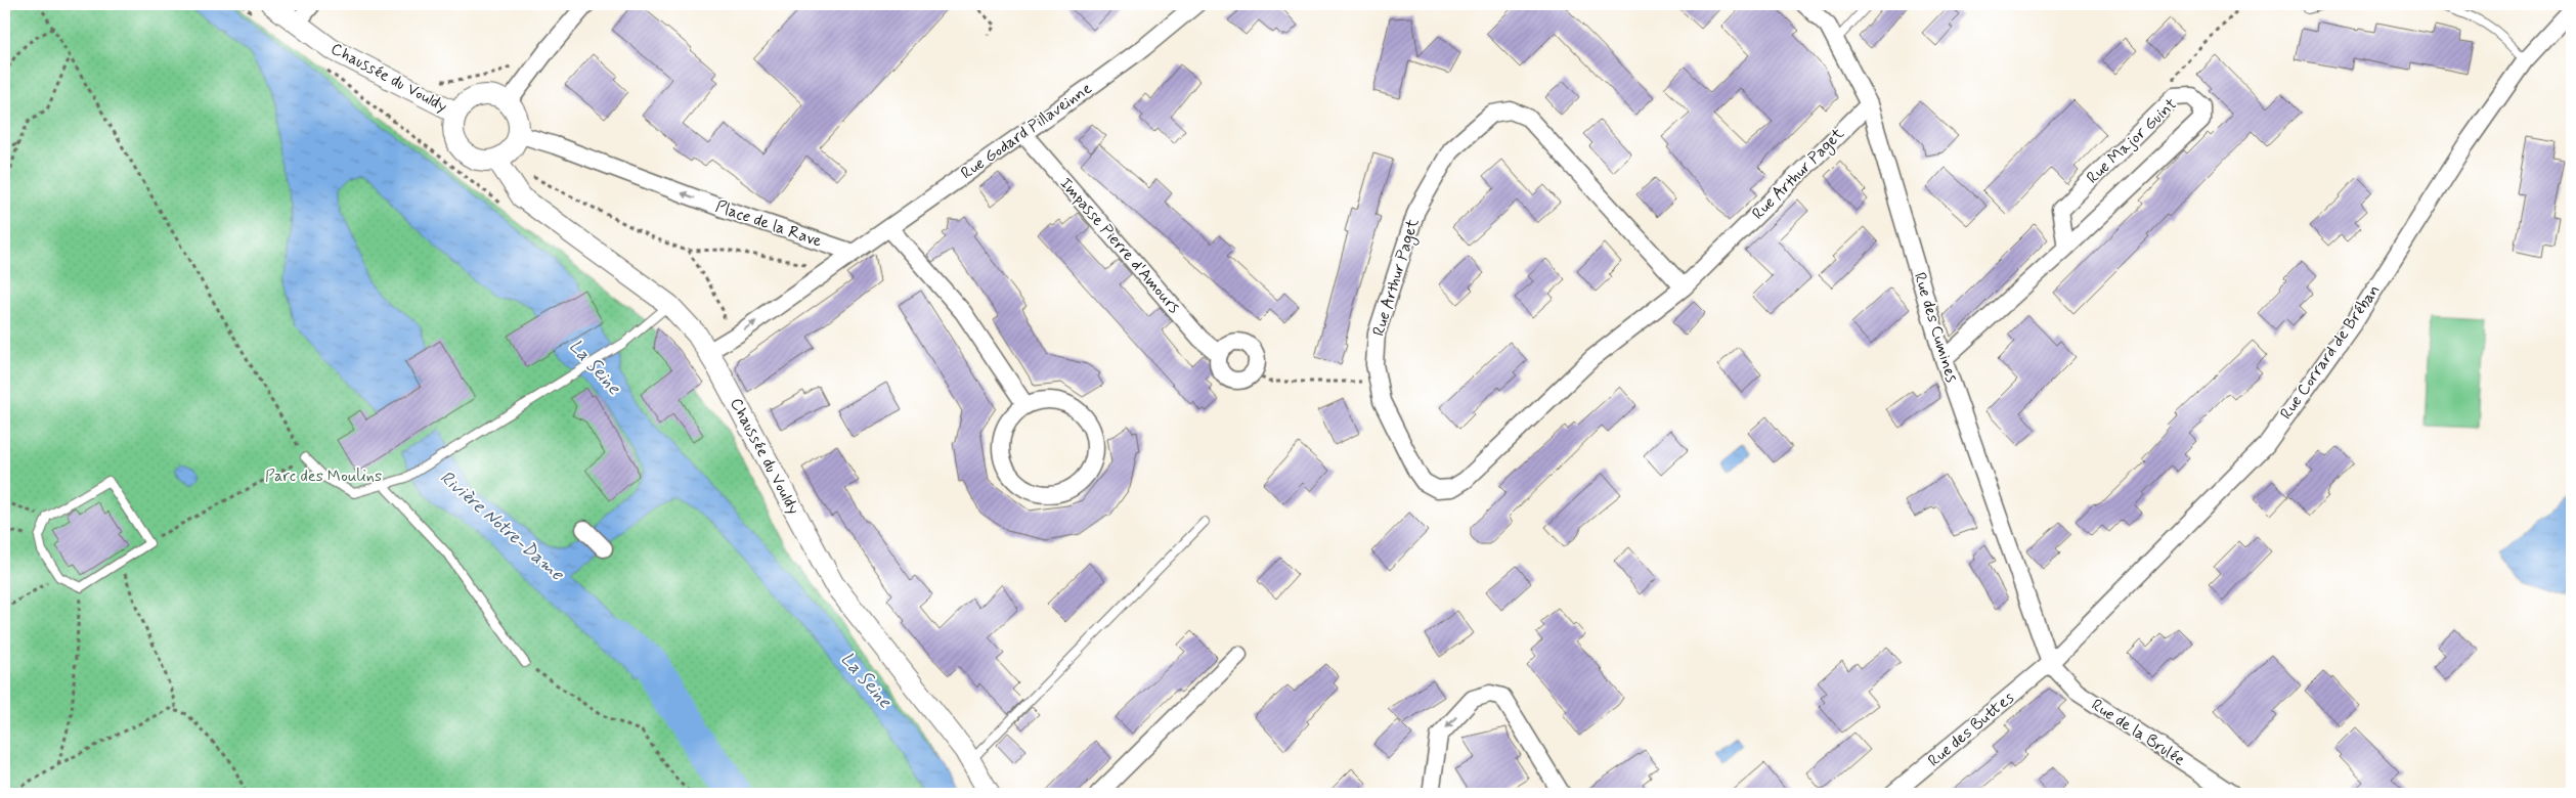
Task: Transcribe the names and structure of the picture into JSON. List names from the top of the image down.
{
  "streets": {
    "street": [
      "Chaussée du Vouldy",
      "Rue Godard Pillaveinne",
      "Rue Major Guint",
      "Rue Arthur Paget",
      "Place de la Rave",
      "Impasse Pierre d'Amours",
      "Rue des Cumines",
      "Rue Corrard de Bréban",
      "Rue des Buttes",
      "Rue de la Brulée"
    ]
  },
  "crossings": [
    ["Chaussée du Vouldy", "Place de la Rave"],
    ["Rue Godard Pillaveinne", "Place de la Rave"],
    ["Rue Godard Pillaveinne", "Impasse Pierre d'Amours"],
    ["Rue Major Guint", "Rue des Cumines"],
    ["Rue Arthur Paget", "Rue des Cumines"],
    ["Rue des Cumines", "Rue Corrard de Bréban"],
    ["Rue des Cumines", "Rue des Buttes"],
    ["Rue des Cumines", "Rue de la Brulée"],
    ["Rue Corrard de Bréban", "Rue des Buttes"],
    ["Rue Corrard de Bréban", "Rue de la Brulée"],
    ["Rue des Buttes", "Rue de la Brulée"]
  ],
  "water": ["La Seine", "Rivière Notre-Dame"],
  "parks": ["Parc des Moulins"]
}
